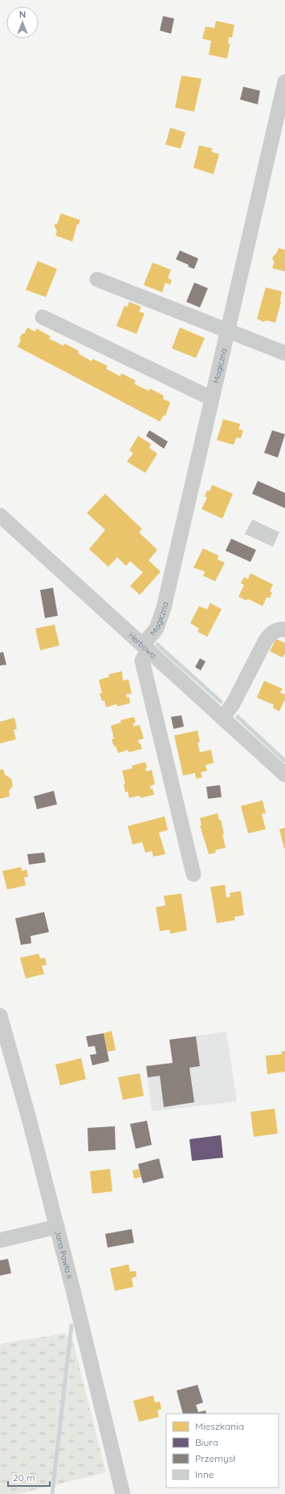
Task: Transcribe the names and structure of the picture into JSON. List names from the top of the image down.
{
  "streets": {
    "street": ["Magiczna", "Herbowa", "Jana Pawła II"]
  },
  "crossings": [
    ["Magiczna", "Herbowa"]
  ],
  "legend": [
    "Mieszkania",
    "Biura",
    "Przemysł",
    "Inne"
  ],
  "scale_bar": "20 m",
  "north": "top"
}
